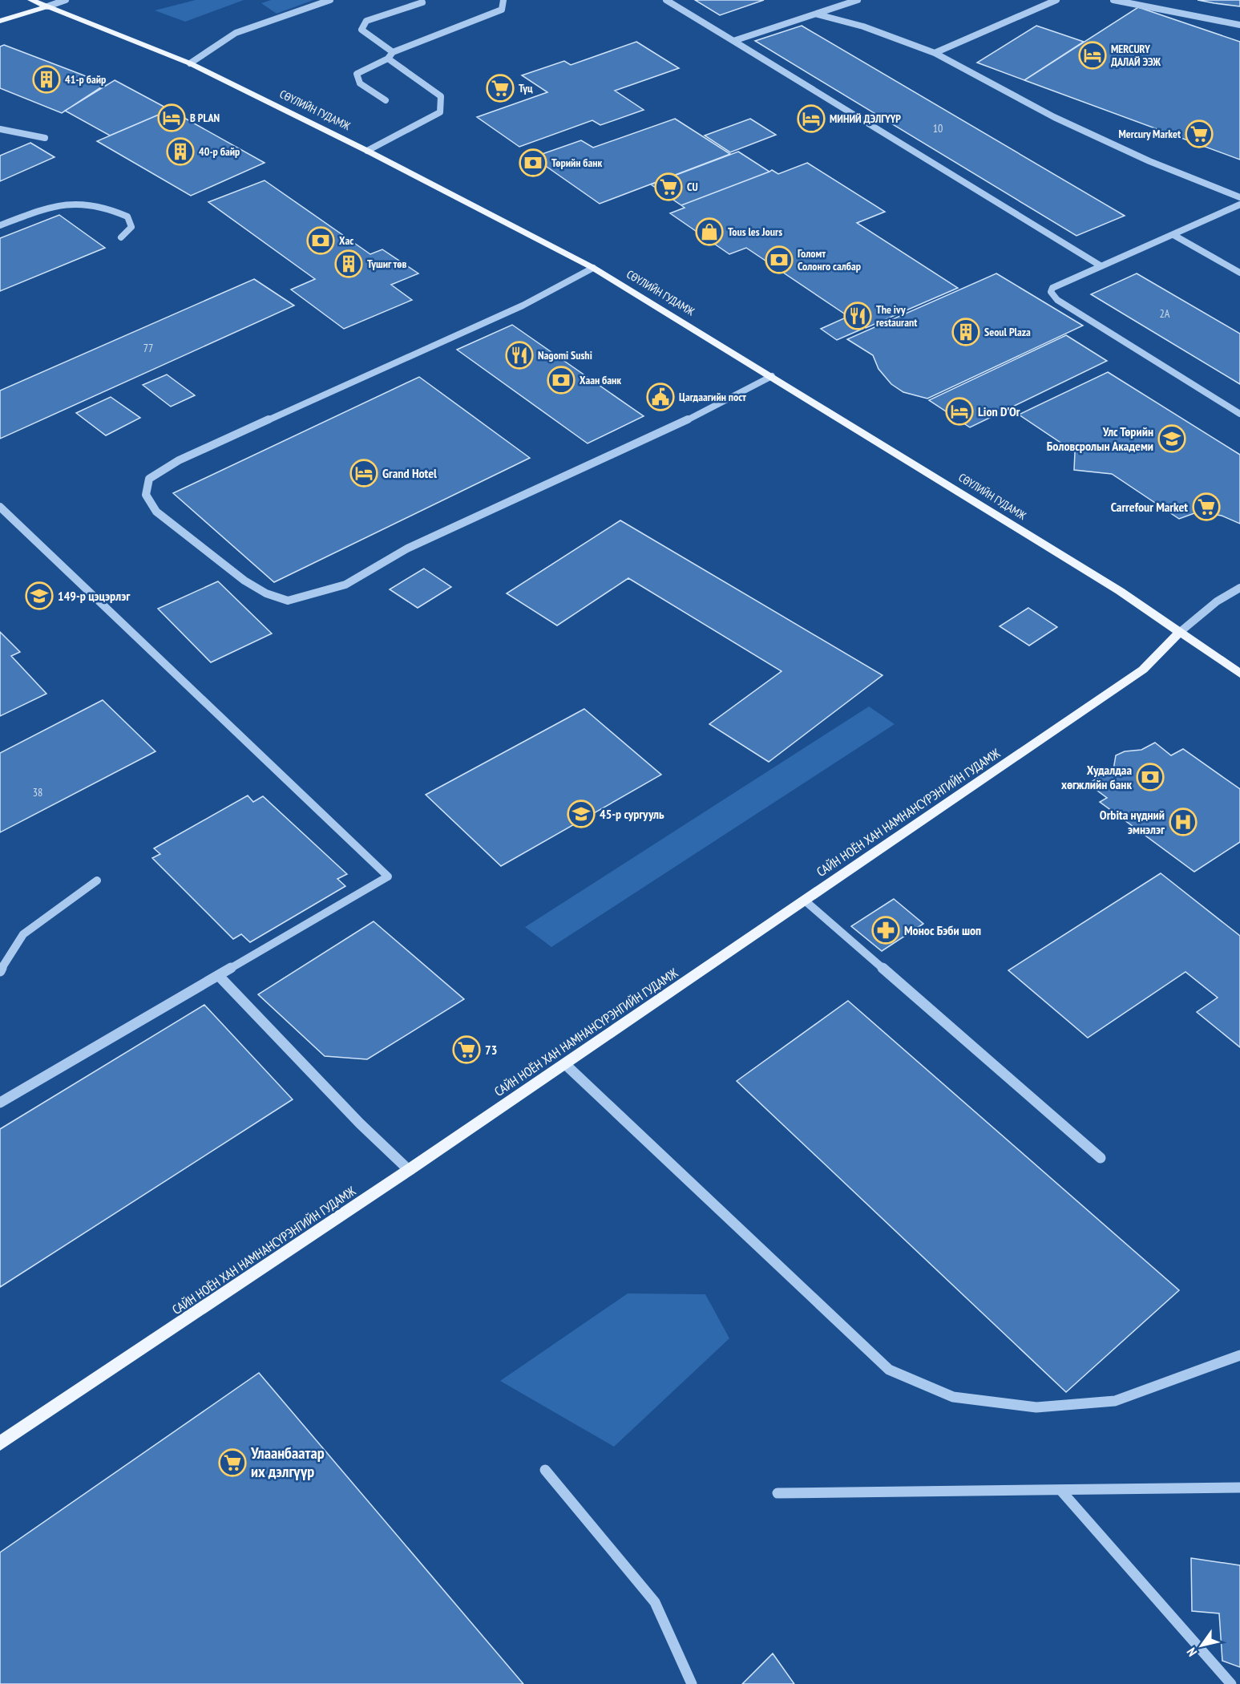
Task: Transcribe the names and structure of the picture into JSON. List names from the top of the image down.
{
  "streets": {
    "main road": ["СӨҮЛИЙН ГУДАМЖ", "САЙН НОЁН ХАН НАМНАНСҮРЭНГИЙН ГУДАМЖ"]
  },
  "crossings": [
    ["СӨҮЛИЙН ГУДАМЖ", "САЙН НОЁН ХАН НАМНАНСҮРЭНГИЙН ГУДАМЖ"]
  ],
  "places": {
    "hotel": [
      "MERCURY ДАЛАЙ ЭЭЖ",
      "B PLAN",
      "МИНИЙ ДЭЛГҮҮР",
      "Lion D'Or",
      "Grand Hotel"
    ],
    "building": [
      "41-р байр",
      "40-р байр",
      "Түшиг төв",
      "Seoul Plaza"
    ],
    "supermarket": [
      "Түц",
      "Mercury Market",
      "CU",
      "Carrefour Market",
      "73",
      "Улаанбаатар их дэлгүүр"
    ],
    "bank": [
      "Төрийн банк",
      "Хас",
      "Голомт Солонго салбар",
      "Хаан банк",
      "Худалдаа хөгжлийн банк"
    ],
    "shop": ["Tous les Jours"],
    "restaurant": ["The ivy restaurant", "Nagomi Sushi"],
    "public building": ["Цагдаагийн пост"],
    "school or university": ["Улс Төрийн Боловсролын Академи", "149-р цэцэрлэг", "45-р сургууль"],
    "hospital": ["Orbita нүдний эмнэлэг"],
    "pharmacy": ["Монос Бэби шоп"]
  },
  "house_numbers": [
    "10",
    "2А",
    "77",
    "38"
  ],
  "north": "bottom left"
}
